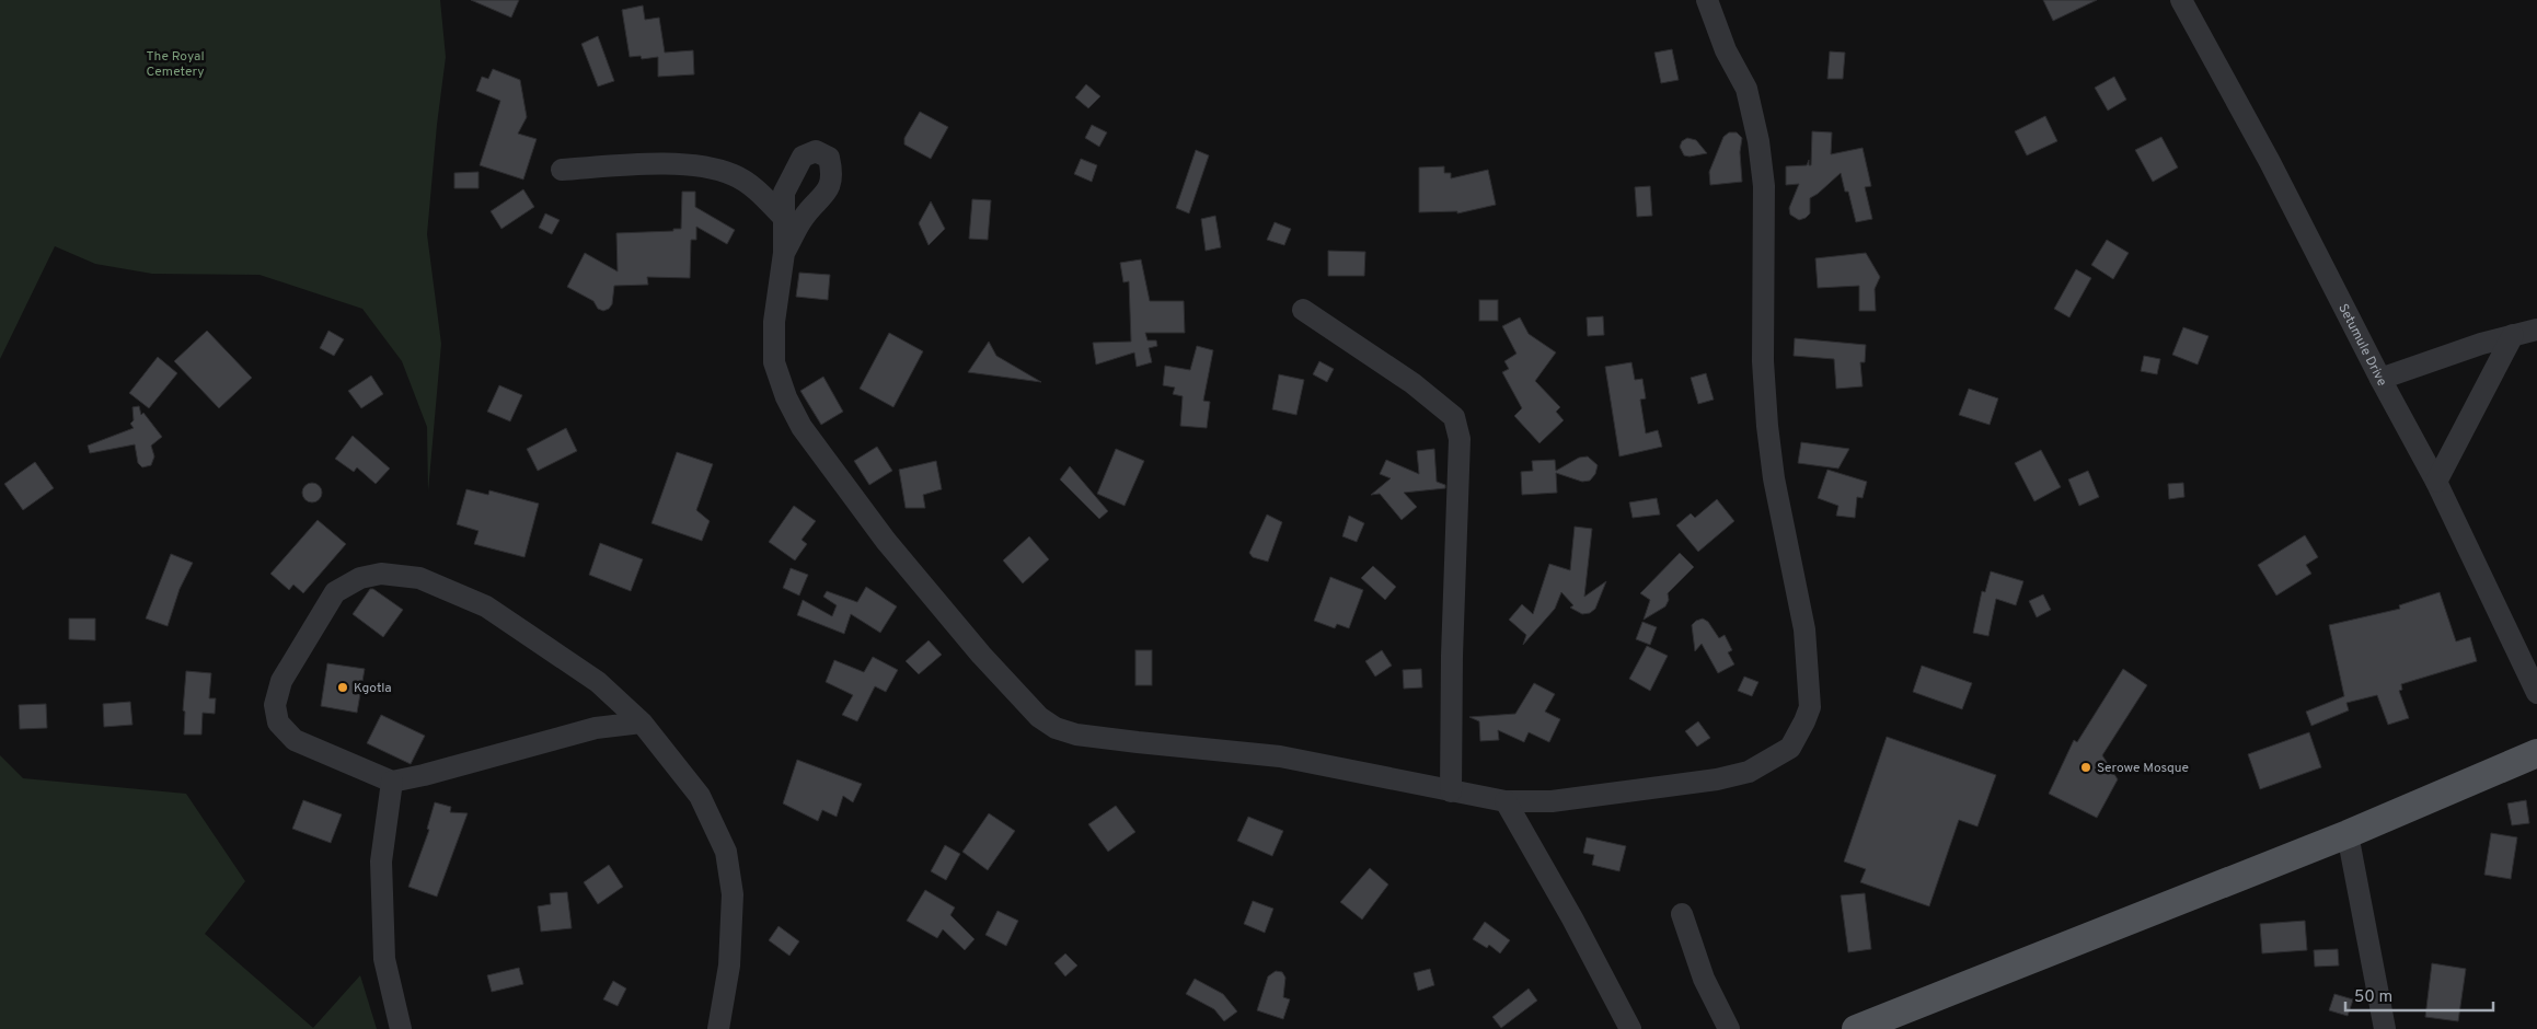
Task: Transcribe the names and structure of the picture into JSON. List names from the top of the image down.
{
  "streets": {
    "street": ["Setumule Drive"]
  },
  "parks": ["The Royal Cemetery"],
  "places": ["Kgotla", "Serowe Mosque"],
  "scale_bar": "50 m"
}
